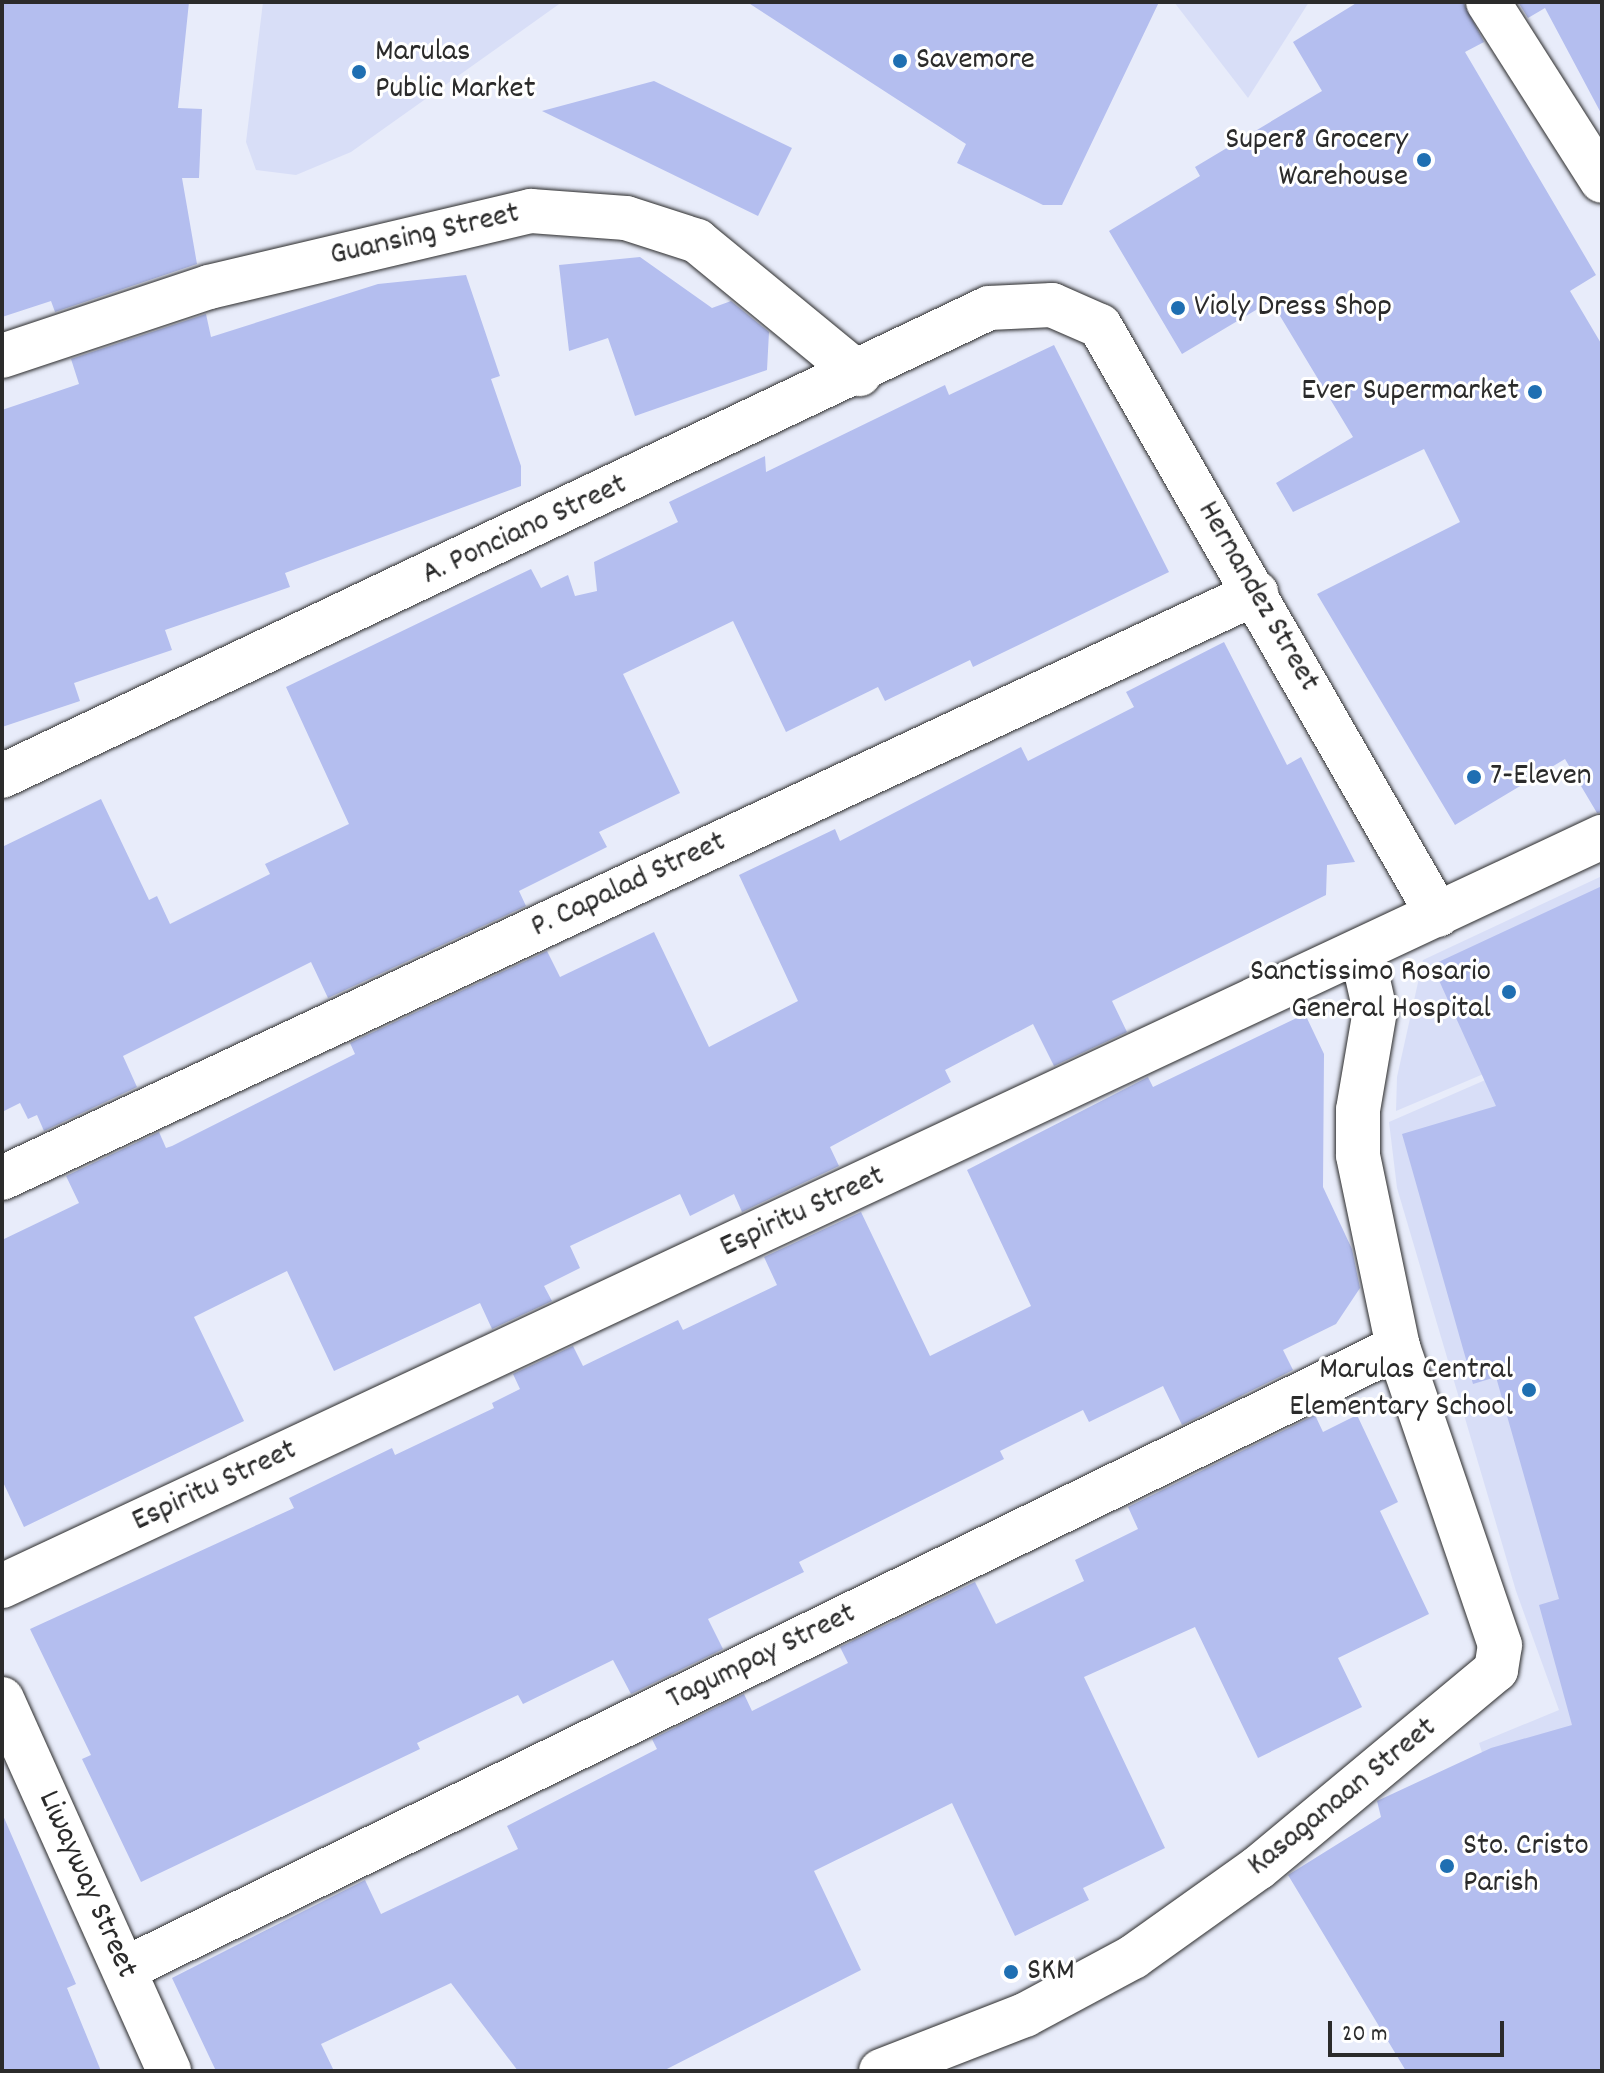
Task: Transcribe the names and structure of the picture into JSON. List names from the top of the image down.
{
  "streets": {
    "street": [
      "Guansing Street",
      "A. Ponciano Street",
      "Hernandez Street",
      "P. Capalad Street",
      "Espiritu Street",
      "Tagumpay Street",
      "Kasaganaan Street",
      "Liwayway Street"
    ]
  },
  "crossings": [
    ["Guansing Street", "A. Ponciano Street"],
    ["A. Ponciano Street", "Hernandez Street"],
    ["Hernandez Street", "P. Capalad Street"],
    ["Hernandez Street", "Espiritu Street"],
    ["Tagumpay Street", "Kasaganaan Street"],
    ["Tagumpay Street", "Liwayway Street"]
  ],
  "places": [
    "Savemore",
    "Marulas Public Market",
    "Super8 Grocery Warehouse",
    "Violy Dress Shop",
    "Ever Supermarket",
    "7-Eleven",
    "Sanctissimo Rosario General Hospital",
    "Marulas Central Elementary School",
    "Sto. Cristo Parish",
    "SKM"
  ],
  "scale_bar": "20 m"
}
